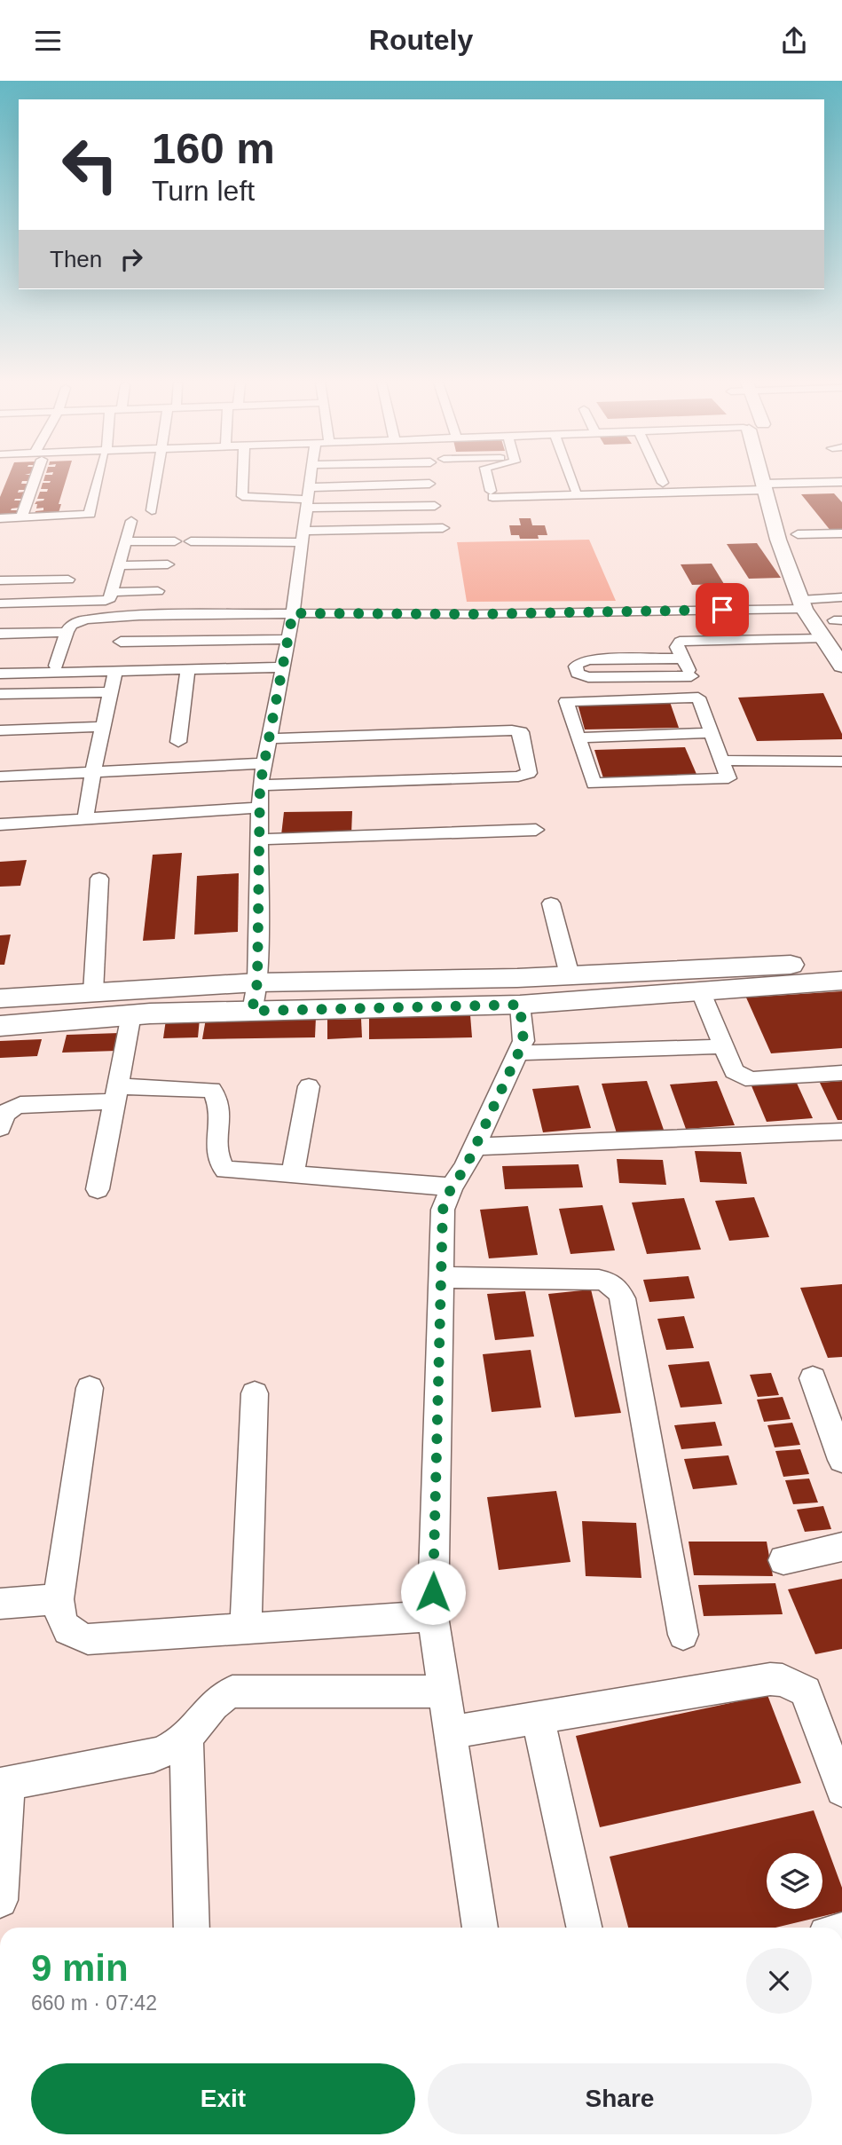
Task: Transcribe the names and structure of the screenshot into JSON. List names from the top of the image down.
{
  "page": {
    "header": "Routely",
    "turn": ["160 m", "Turn left"],
    "then": "Then",
    "heading": ["9 min", "660 m · 07:42"],
    "buttons": ["Exit", "Share"]
  }
}
